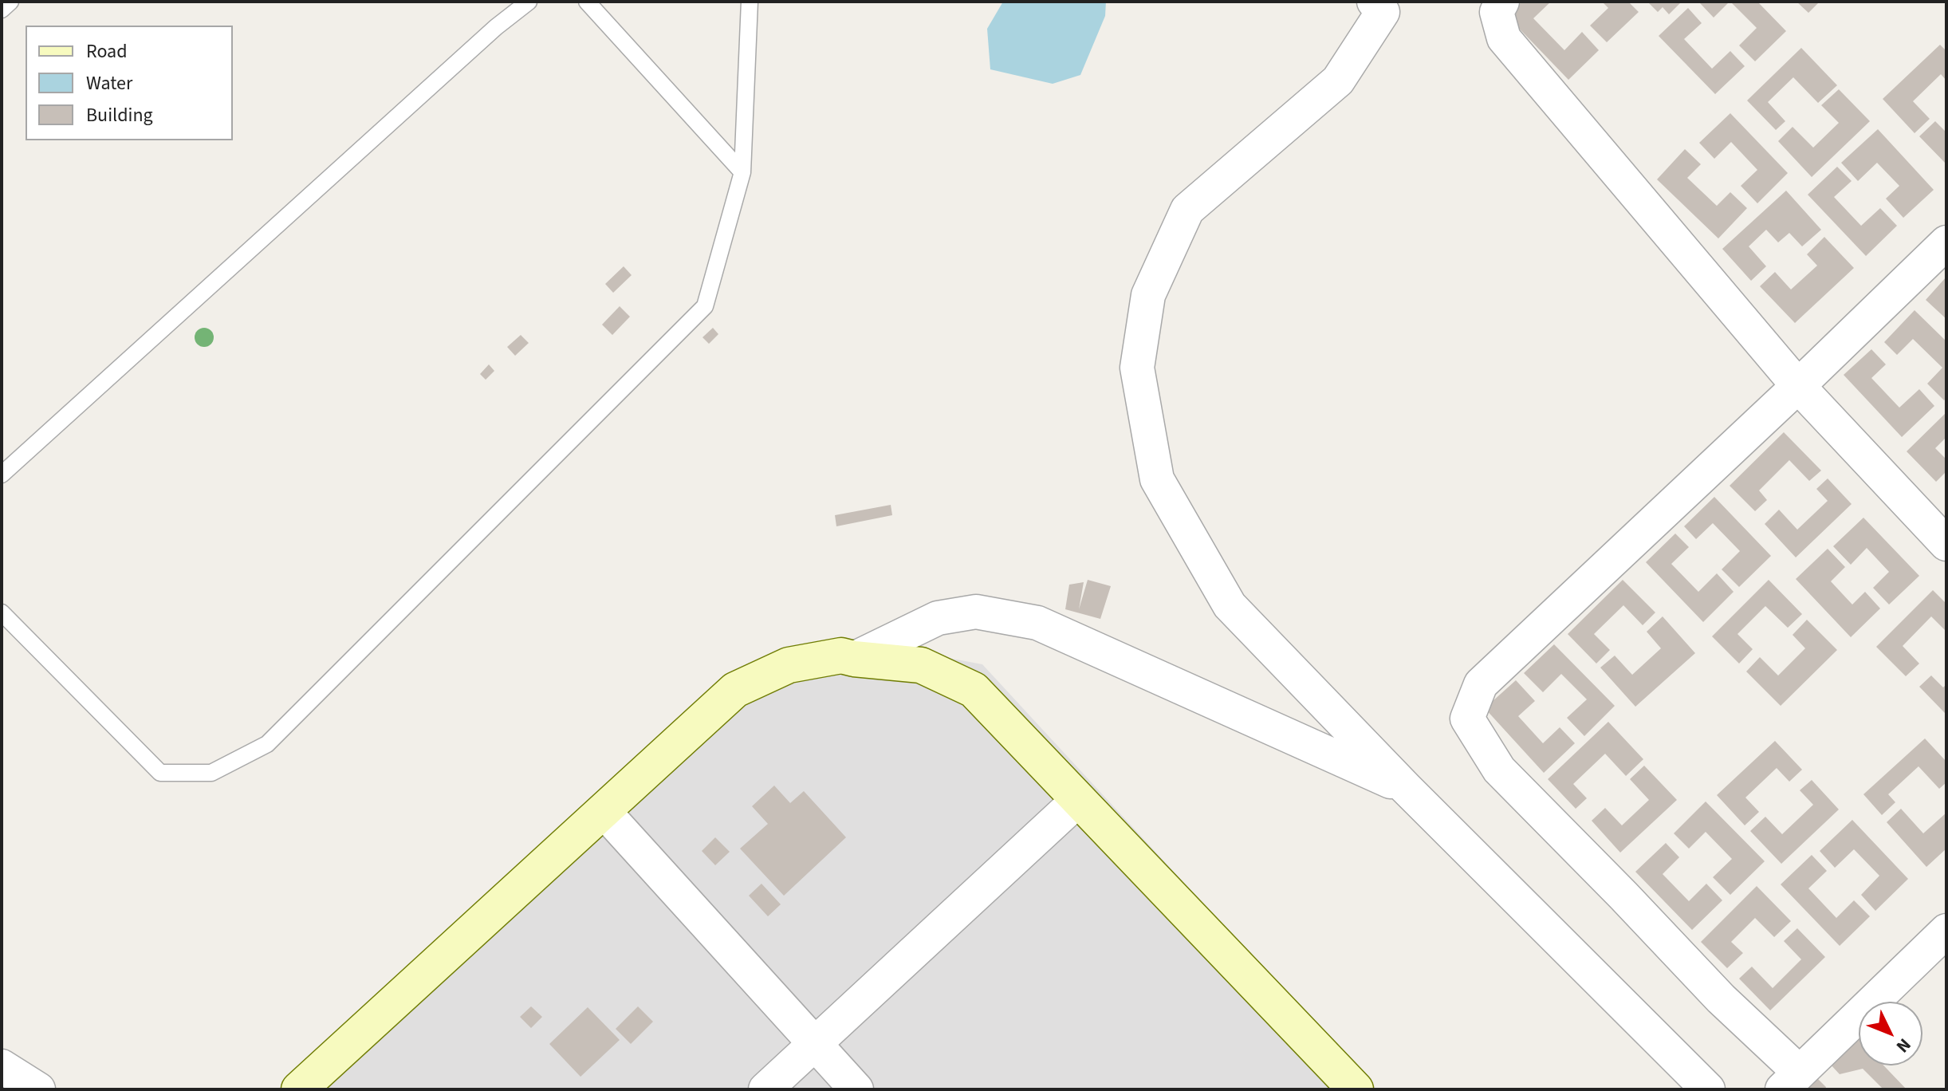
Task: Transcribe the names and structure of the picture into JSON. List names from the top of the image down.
{
  "legend": ["Road", "Water", "Building"],
  "north": "bottom right"
}
